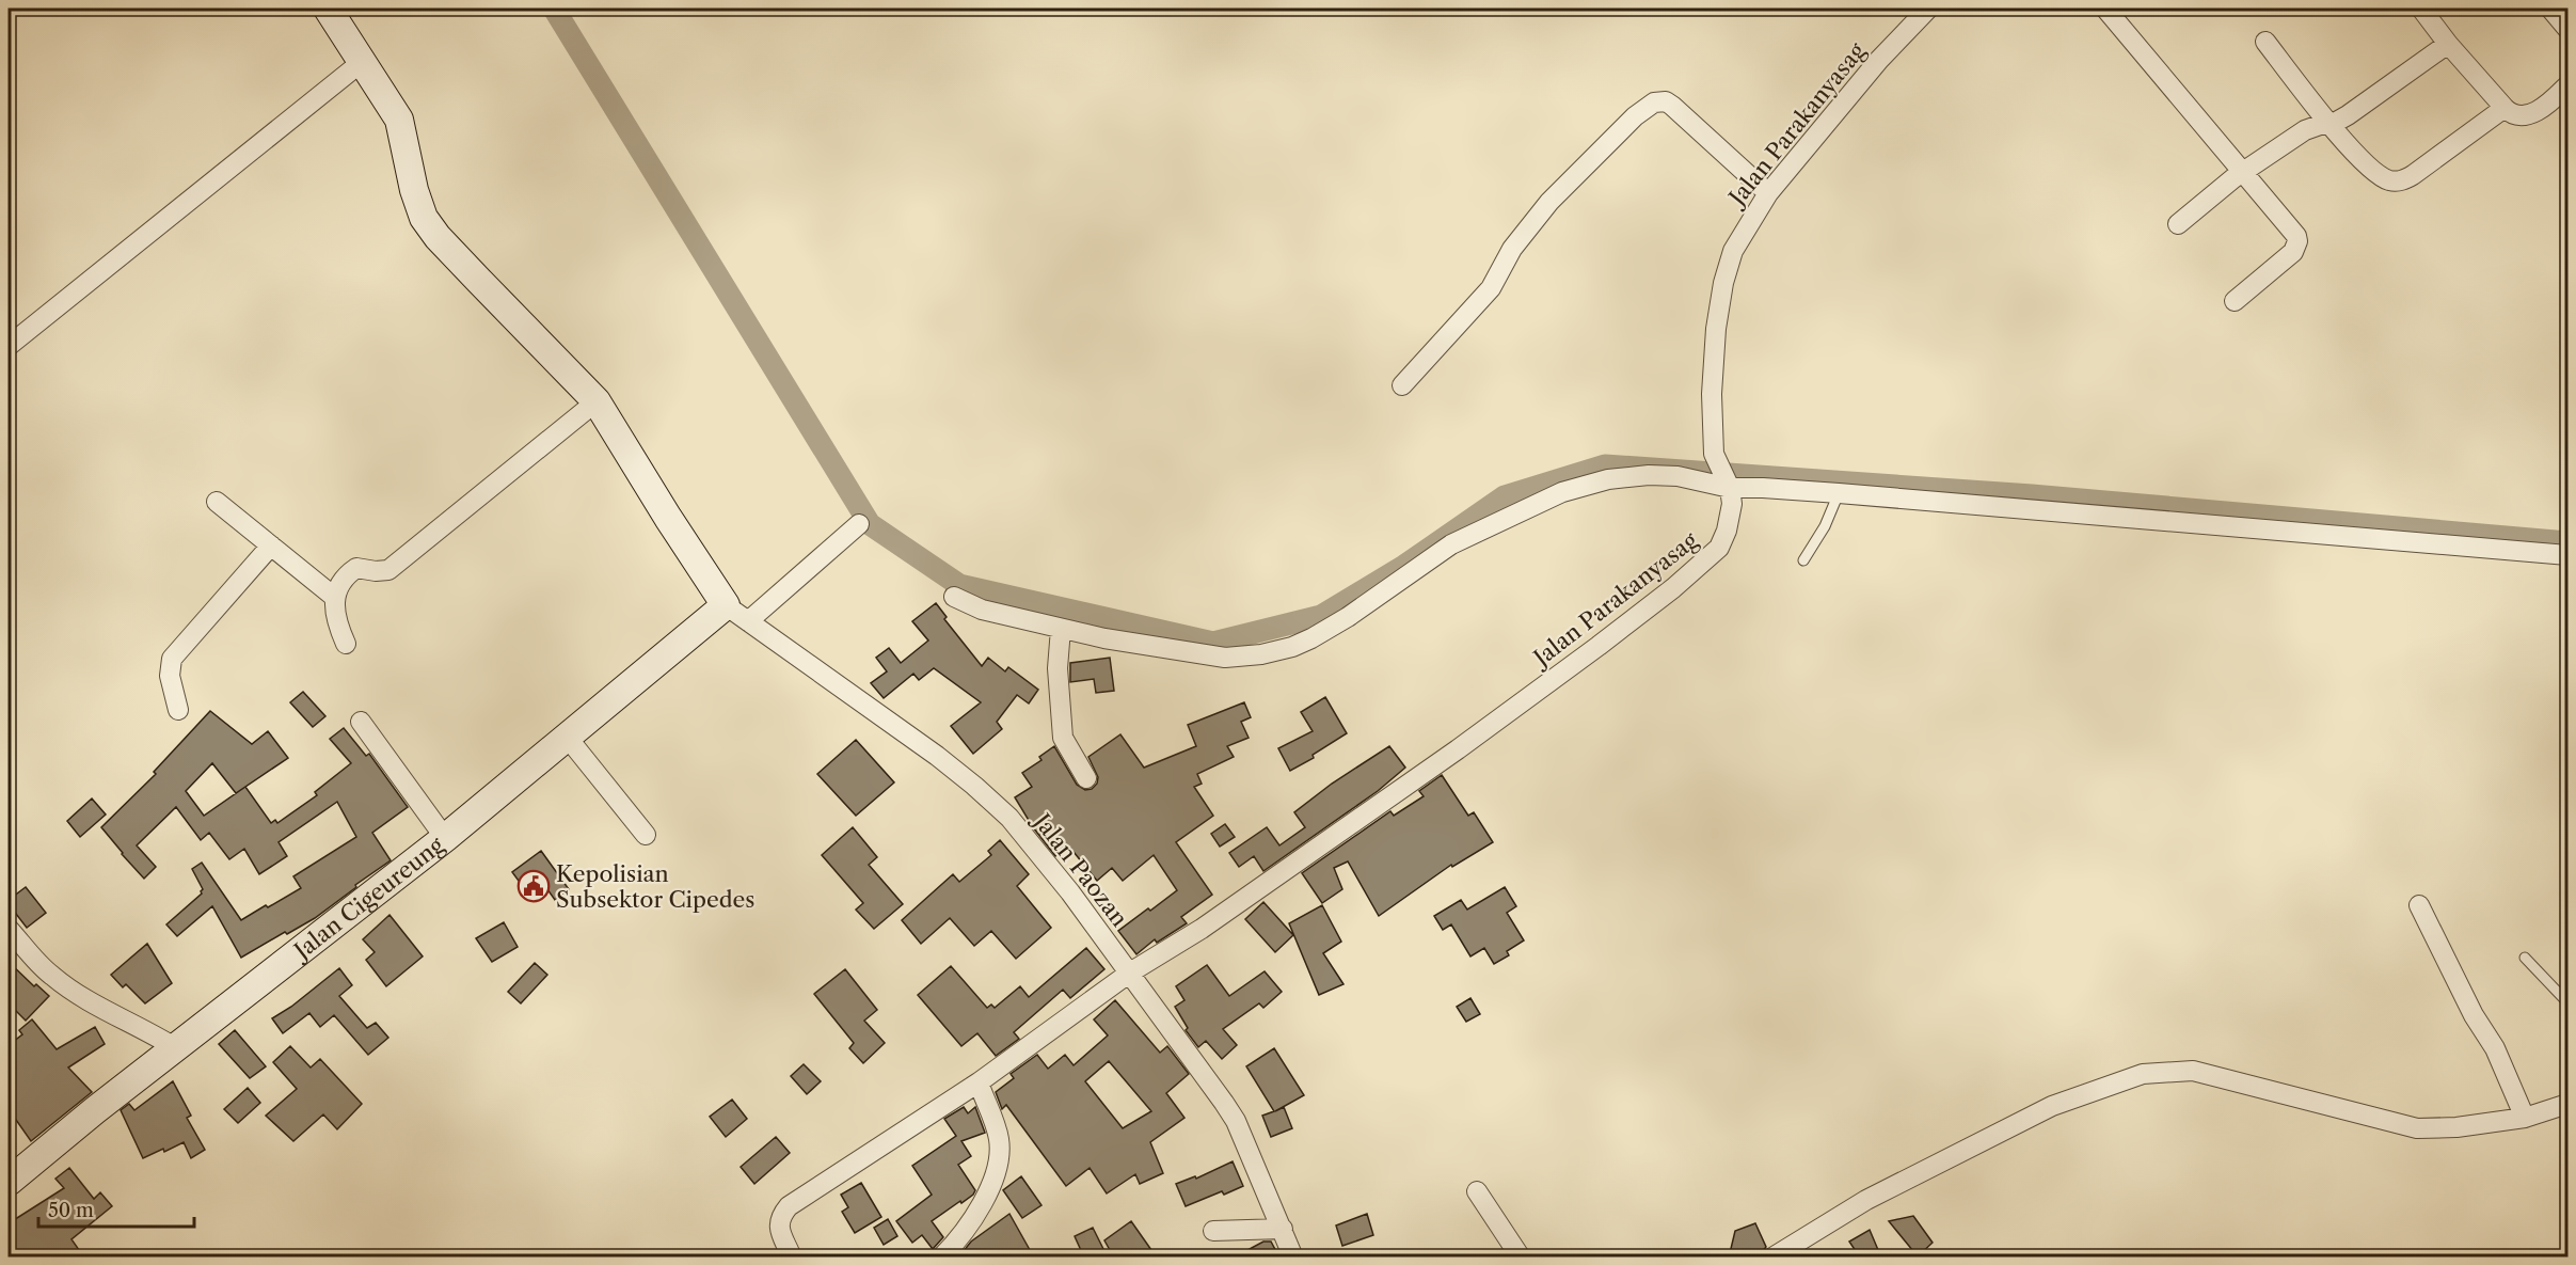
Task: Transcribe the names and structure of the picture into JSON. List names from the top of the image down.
{
  "streets": {
    "street": ["Jalan Parakanyasag", "Jalan Paozan", "Jalan Cigeureung"]
  },
  "crossings": [
    ["Jalan Parakanyasag", "Jalan Paozan"],
    ["Jalan Paozan", "Jalan Cigeureung"]
  ],
  "places": {
    "public building": ["Kepolisian Subsektor Cipedes"]
  },
  "scale_bar": "50 m"
}
